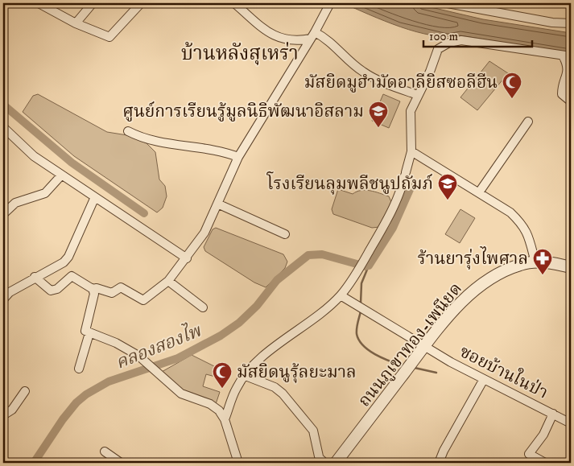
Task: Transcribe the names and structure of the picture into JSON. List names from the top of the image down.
{
  "streets": {
    "street": ["ถนนภูเขาทอง-เพนียด", "ซอยบ้านในป่า"]
  },
  "crossings": [
    ["ถนนภูเขาทอง-เพนียด", "ซอยบ้านในป่า"]
  ],
  "districts": ["บ้านหลังสุเหร่า"],
  "water": ["คลองสองไพ"],
  "places": {
    "mosque": ["มัสยิดมูฮำมัดอาลียิสซอลีฮีน", "มัสยิดนูรุ้ลยะมาล"],
    "school or university": ["ศูนย์การเรียนรู้มูลนิธิพัฒนาอิสลาม", "โรงเรียนลุมพลีชนูปถัมภ์"],
    "pharmacy": ["ร้านยารุ่งไพศาล"]
  },
  "scale_bar": "100 m"
}
